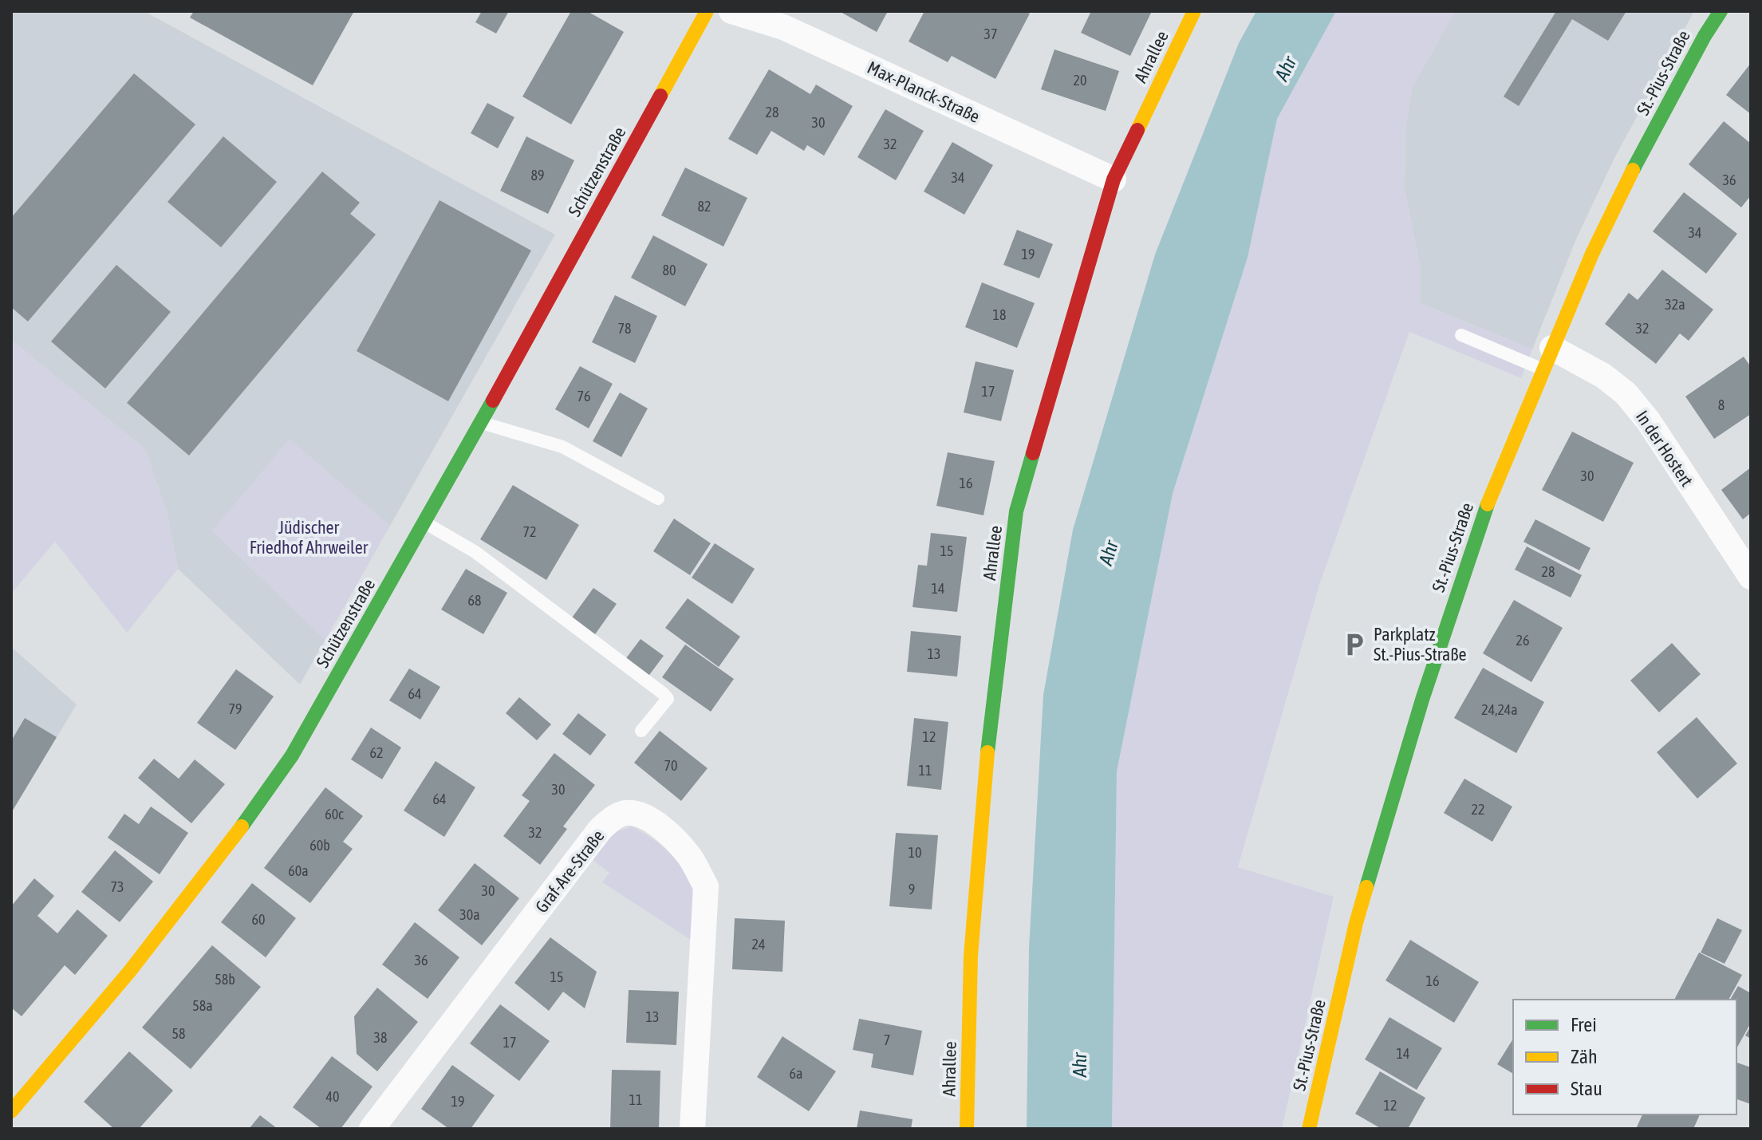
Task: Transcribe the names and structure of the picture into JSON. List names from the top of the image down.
{
  "streets": {
    "street": [
      "Ahrallee",
      "St.-Pius-Straße",
      "Max-Planck-Straße",
      "Schützenstraße",
      "In der Hostert",
      "Graf-Are-Straße"
    ]
  },
  "crossings": [
    ["Ahrallee", "Max-Planck-Straße"],
    ["St.-Pius-Straße", "In der Hostert"]
  ],
  "water": ["Ahr"],
  "parks": ["Jüdischer Friedhof Ahrweiler"],
  "places": {
    "parking": ["Parkplatz St.-Pius-Straße"]
  },
  "house_numbers": [
    "37",
    "20",
    "28",
    "30",
    "32",
    "89",
    "34",
    "36",
    "82",
    "34",
    "19",
    "80",
    "32a",
    "18",
    "78",
    "32",
    "17",
    "76",
    "8",
    "30",
    "16",
    "72",
    "15",
    "28",
    "14",
    "68",
    "26",
    "13",
    "64",
    "79",
    "24,24a",
    "12",
    "62",
    "70",
    "11",
    "30",
    "64",
    "22",
    "60c",
    "32",
    "60b",
    "10",
    "60a",
    "73",
    "9",
    "30",
    "30a",
    "60",
    "24",
    "36",
    "15",
    "58b",
    "16",
    "58a",
    "13",
    "58",
    "38",
    "7",
    "17",
    "14",
    "6a",
    "40",
    "11",
    "19",
    "12"
  ],
  "legend": ["Frei", "Zäh", "Stau"]
}
